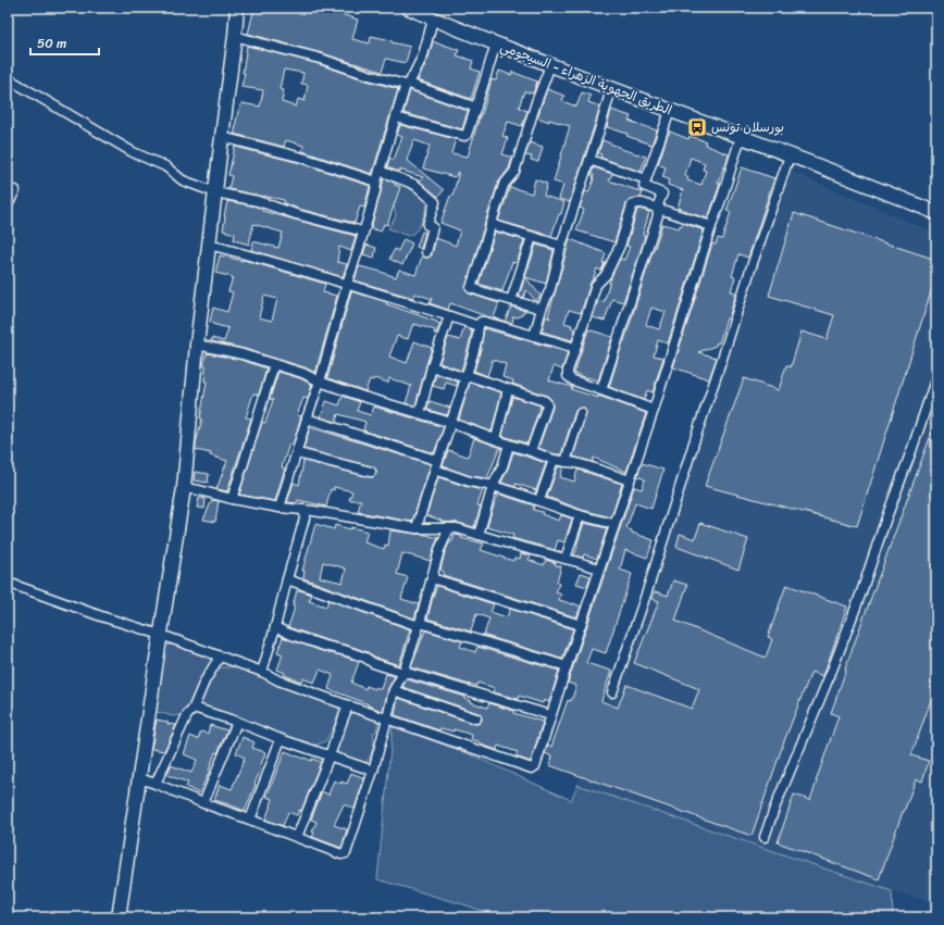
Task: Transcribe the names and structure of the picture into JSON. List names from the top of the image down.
{
  "streets": {
    "street": ["الطريق الجهوية الزهراء - السيجومي"]
  },
  "places": {
    "bus stop": ["بورسلان تونس"]
  },
  "scale_bar": "50 m"
}
